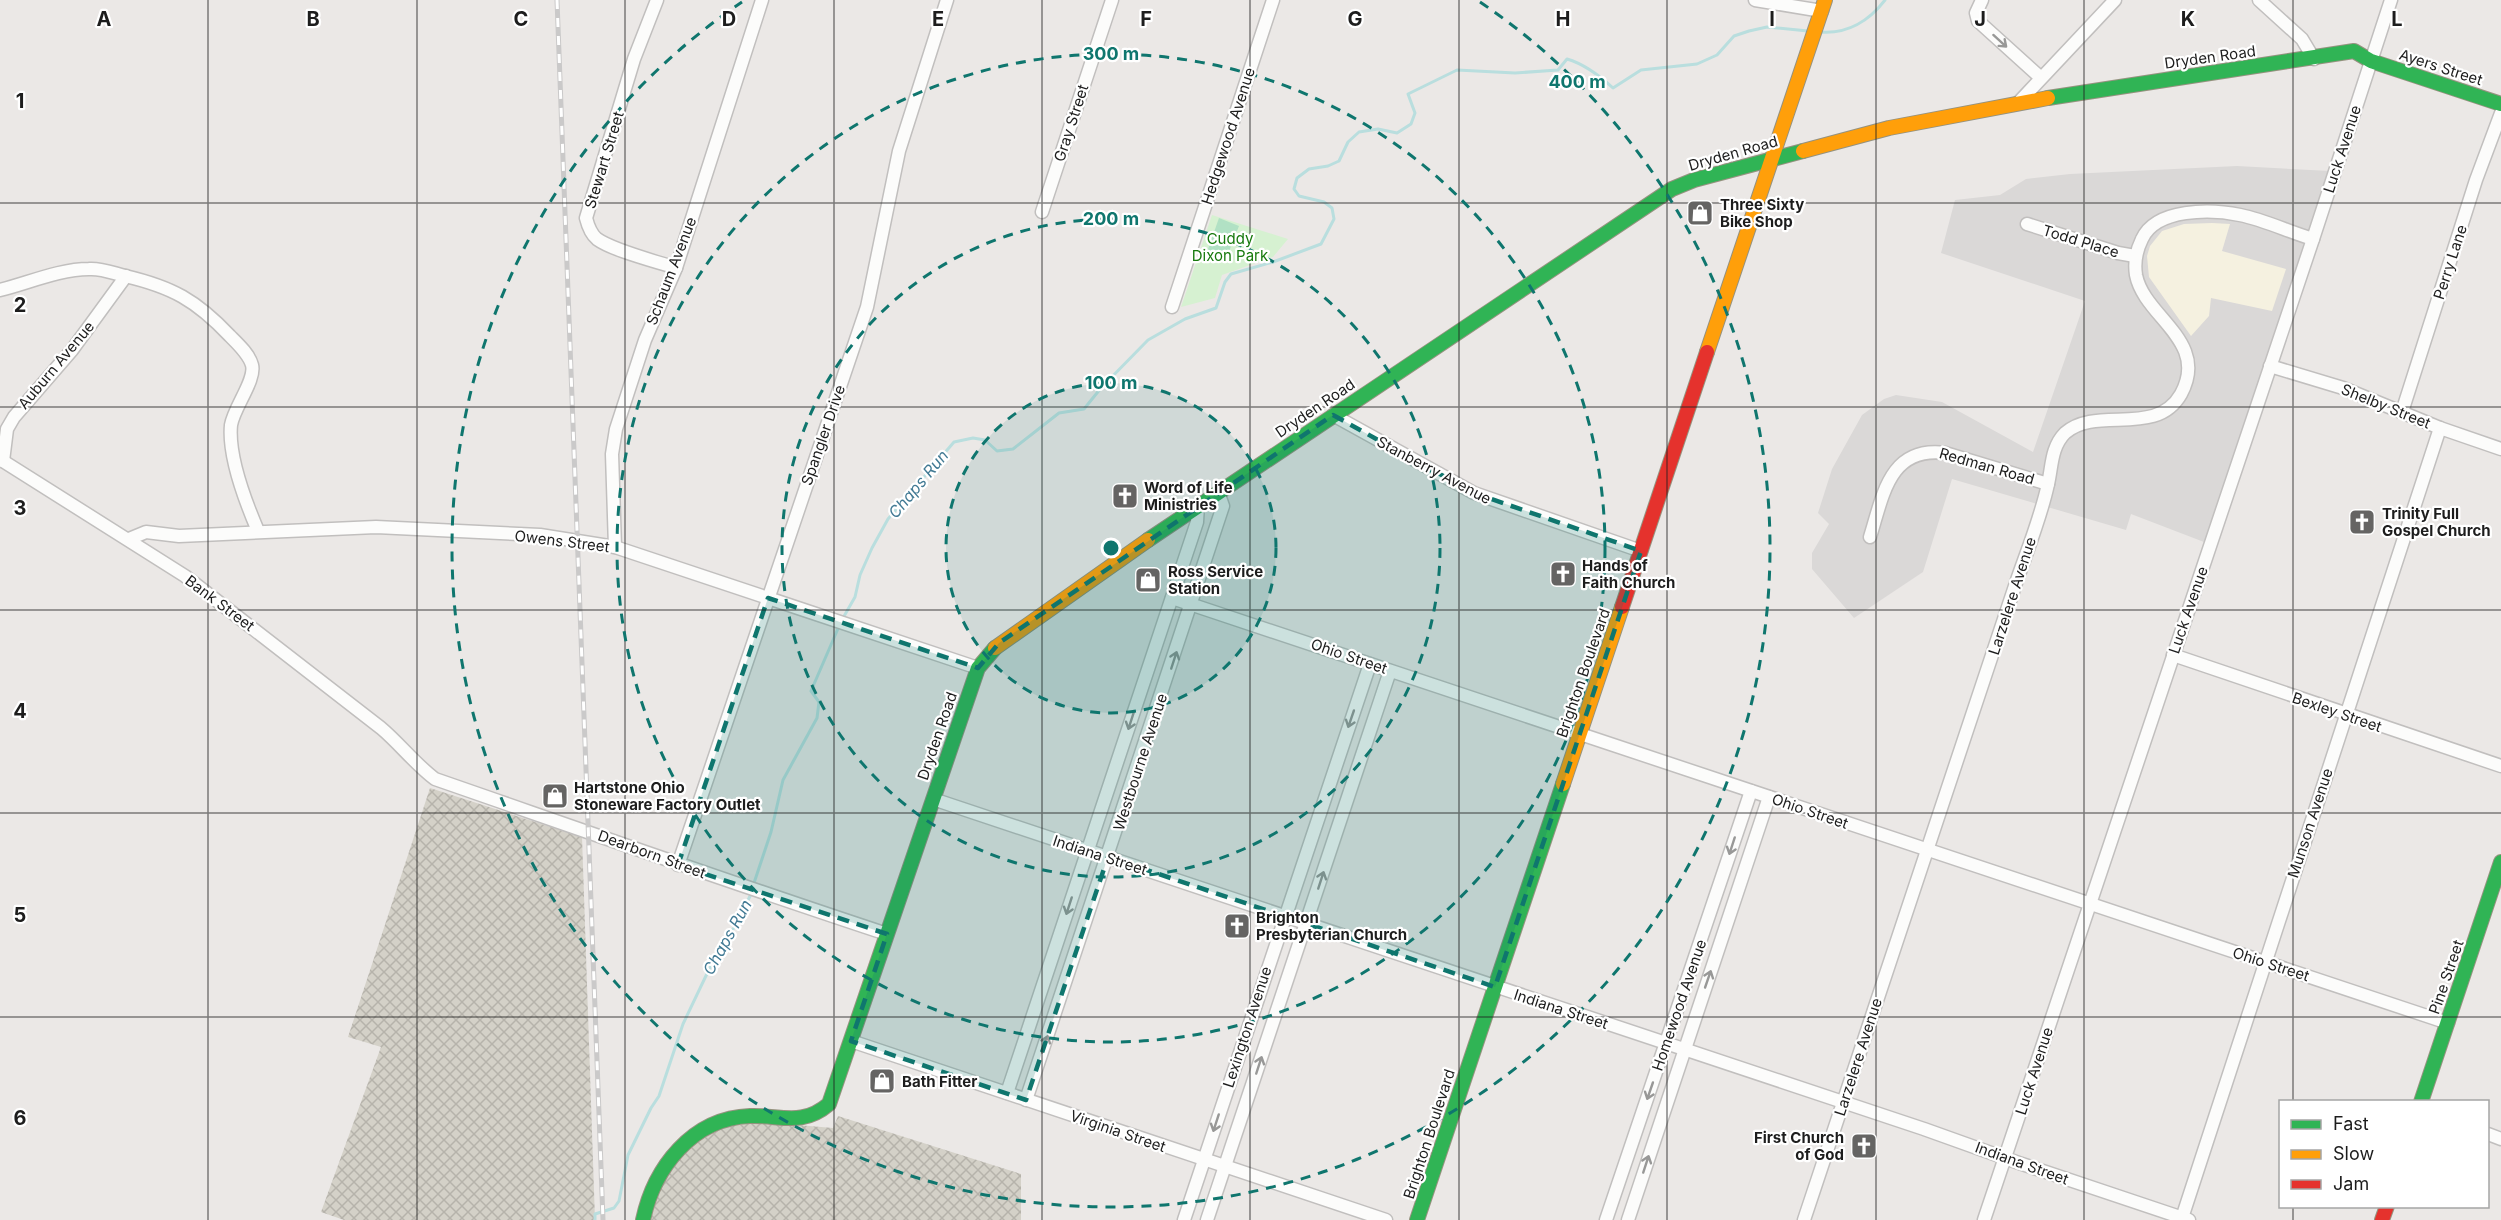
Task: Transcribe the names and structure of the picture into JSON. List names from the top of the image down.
{
  "streets": {
    "street": [
      "Dryden Road",
      "Ayers Street",
      "Gray Street",
      "Hedgewood Avenue",
      "Luck Avenue",
      "Stewart Street",
      "Todd Place",
      "Perry Lane",
      "Schaum Avenue",
      "Auburn Avenue",
      "Shelby Street",
      "Spangler Drive",
      "Redman Road",
      "Stanberry Avenue",
      "Owens Street",
      "Larzelere Avenue",
      "Bank Street",
      "Ohio Street",
      "Brighton Boulevard",
      "Bexley Street",
      "Westbourne Avenue",
      "Munson Avenue",
      "Dearborn Street",
      "Indiana Street",
      "Pine Street",
      "Homewood Avenue",
      "Lexington Avenue",
      "Virginia Street"
    ]
  },
  "crossings": [
    ["Dryden Road", "Ayers Street"],
    ["Dryden Road", "Luck Avenue"],
    ["Dryden Road", "Stanberry Avenue"],
    ["Dryden Road", "Owens Street"],
    ["Dryden Road", "Brighton Boulevard"],
    ["Dryden Road", "Westbourne Avenue"],
    ["Dryden Road", "Dearborn Street"],
    ["Dryden Road", "Indiana Street"],
    ["Dryden Road", "Virginia Street"],
    ["Ayers Street", "Luck Avenue"],
    ["Luck Avenue", "Shelby Street"],
    ["Luck Avenue", "Ohio Street"],
    ["Luck Avenue", "Bexley Street"],
    ["Luck Avenue", "Indiana Street"],
    ["Stewart Street", "Schaum Avenue"],
    ["Todd Place", "Larzelere Avenue"],
    ["Perry Lane", "Shelby Street"],
    ["Schaum Avenue", "Owens Street"],
    ["Auburn Avenue", "Bank Street"],
    ["Shelby Street", "Munson Avenue"],
    ["Spangler Drive", "Owens Street"],
    ["Spangler Drive", "Dearborn Street"],
    ["Redman Road", "Larzelere Avenue"],
    ["Stanberry Avenue", "Brighton Boulevard"],
    ["Owens Street", "Bank Street"],
    ["Larzelere Avenue", "Ohio Street"],
    ["Larzelere Avenue", "Indiana Street"],
    ["Bank Street", "Dearborn Street"],
    ["Ohio Street", "Brighton Boulevard"],
    ["Ohio Street", "Westbourne Avenue"],
    ["Ohio Street", "Munson Avenue"],
    ["Ohio Street", "Pine Street"],
    ["Ohio Street", "Homewood Avenue"],
    ["Ohio Street", "Lexington Avenue"],
    ["Brighton Boulevard", "Indiana Street"],
    ["Bexley Street", "Munson Avenue"],
    ["Westbourne Avenue", "Indiana Street"],
    ["Westbourne Avenue", "Virginia Street"],
    ["Munson Avenue", "Indiana Street"],
    ["Indiana Street", "Homewood Avenue"],
    ["Indiana Street", "Lexington Avenue"],
    ["Lexington Avenue", "Virginia Street"]
  ],
  "water": ["Chaps Run"],
  "parks": ["Cuddy Dixon Park"],
  "places": {
    "shop": [
      "Three Sixty Bike Shop",
      "Ross Service Station",
      "Hartstone Ohio Stoneware Factory Outlet",
      "Bath Fitter"
    ],
    "church": [
      "Word of Life Ministries",
      "Trinity Full Gospel Church",
      "Hands of Faith Church",
      "Brighton Presbyterian Church",
      "First Church of God"
    ]
  },
  "legend": ["Fast", "Slow", "Jam"],
  "grid": {
    "columns": [
      "A",
      "B",
      "C",
      "D",
      "E",
      "F",
      "G",
      "H",
      "I",
      "J",
      "K",
      "L"
    ],
    "rows": [
      "1",
      "2",
      "3",
      "4",
      "5",
      "6"
    ]
  },
  "rings": [
    "300 m",
    "400 m",
    "200 m",
    "100 m"
  ]
}
